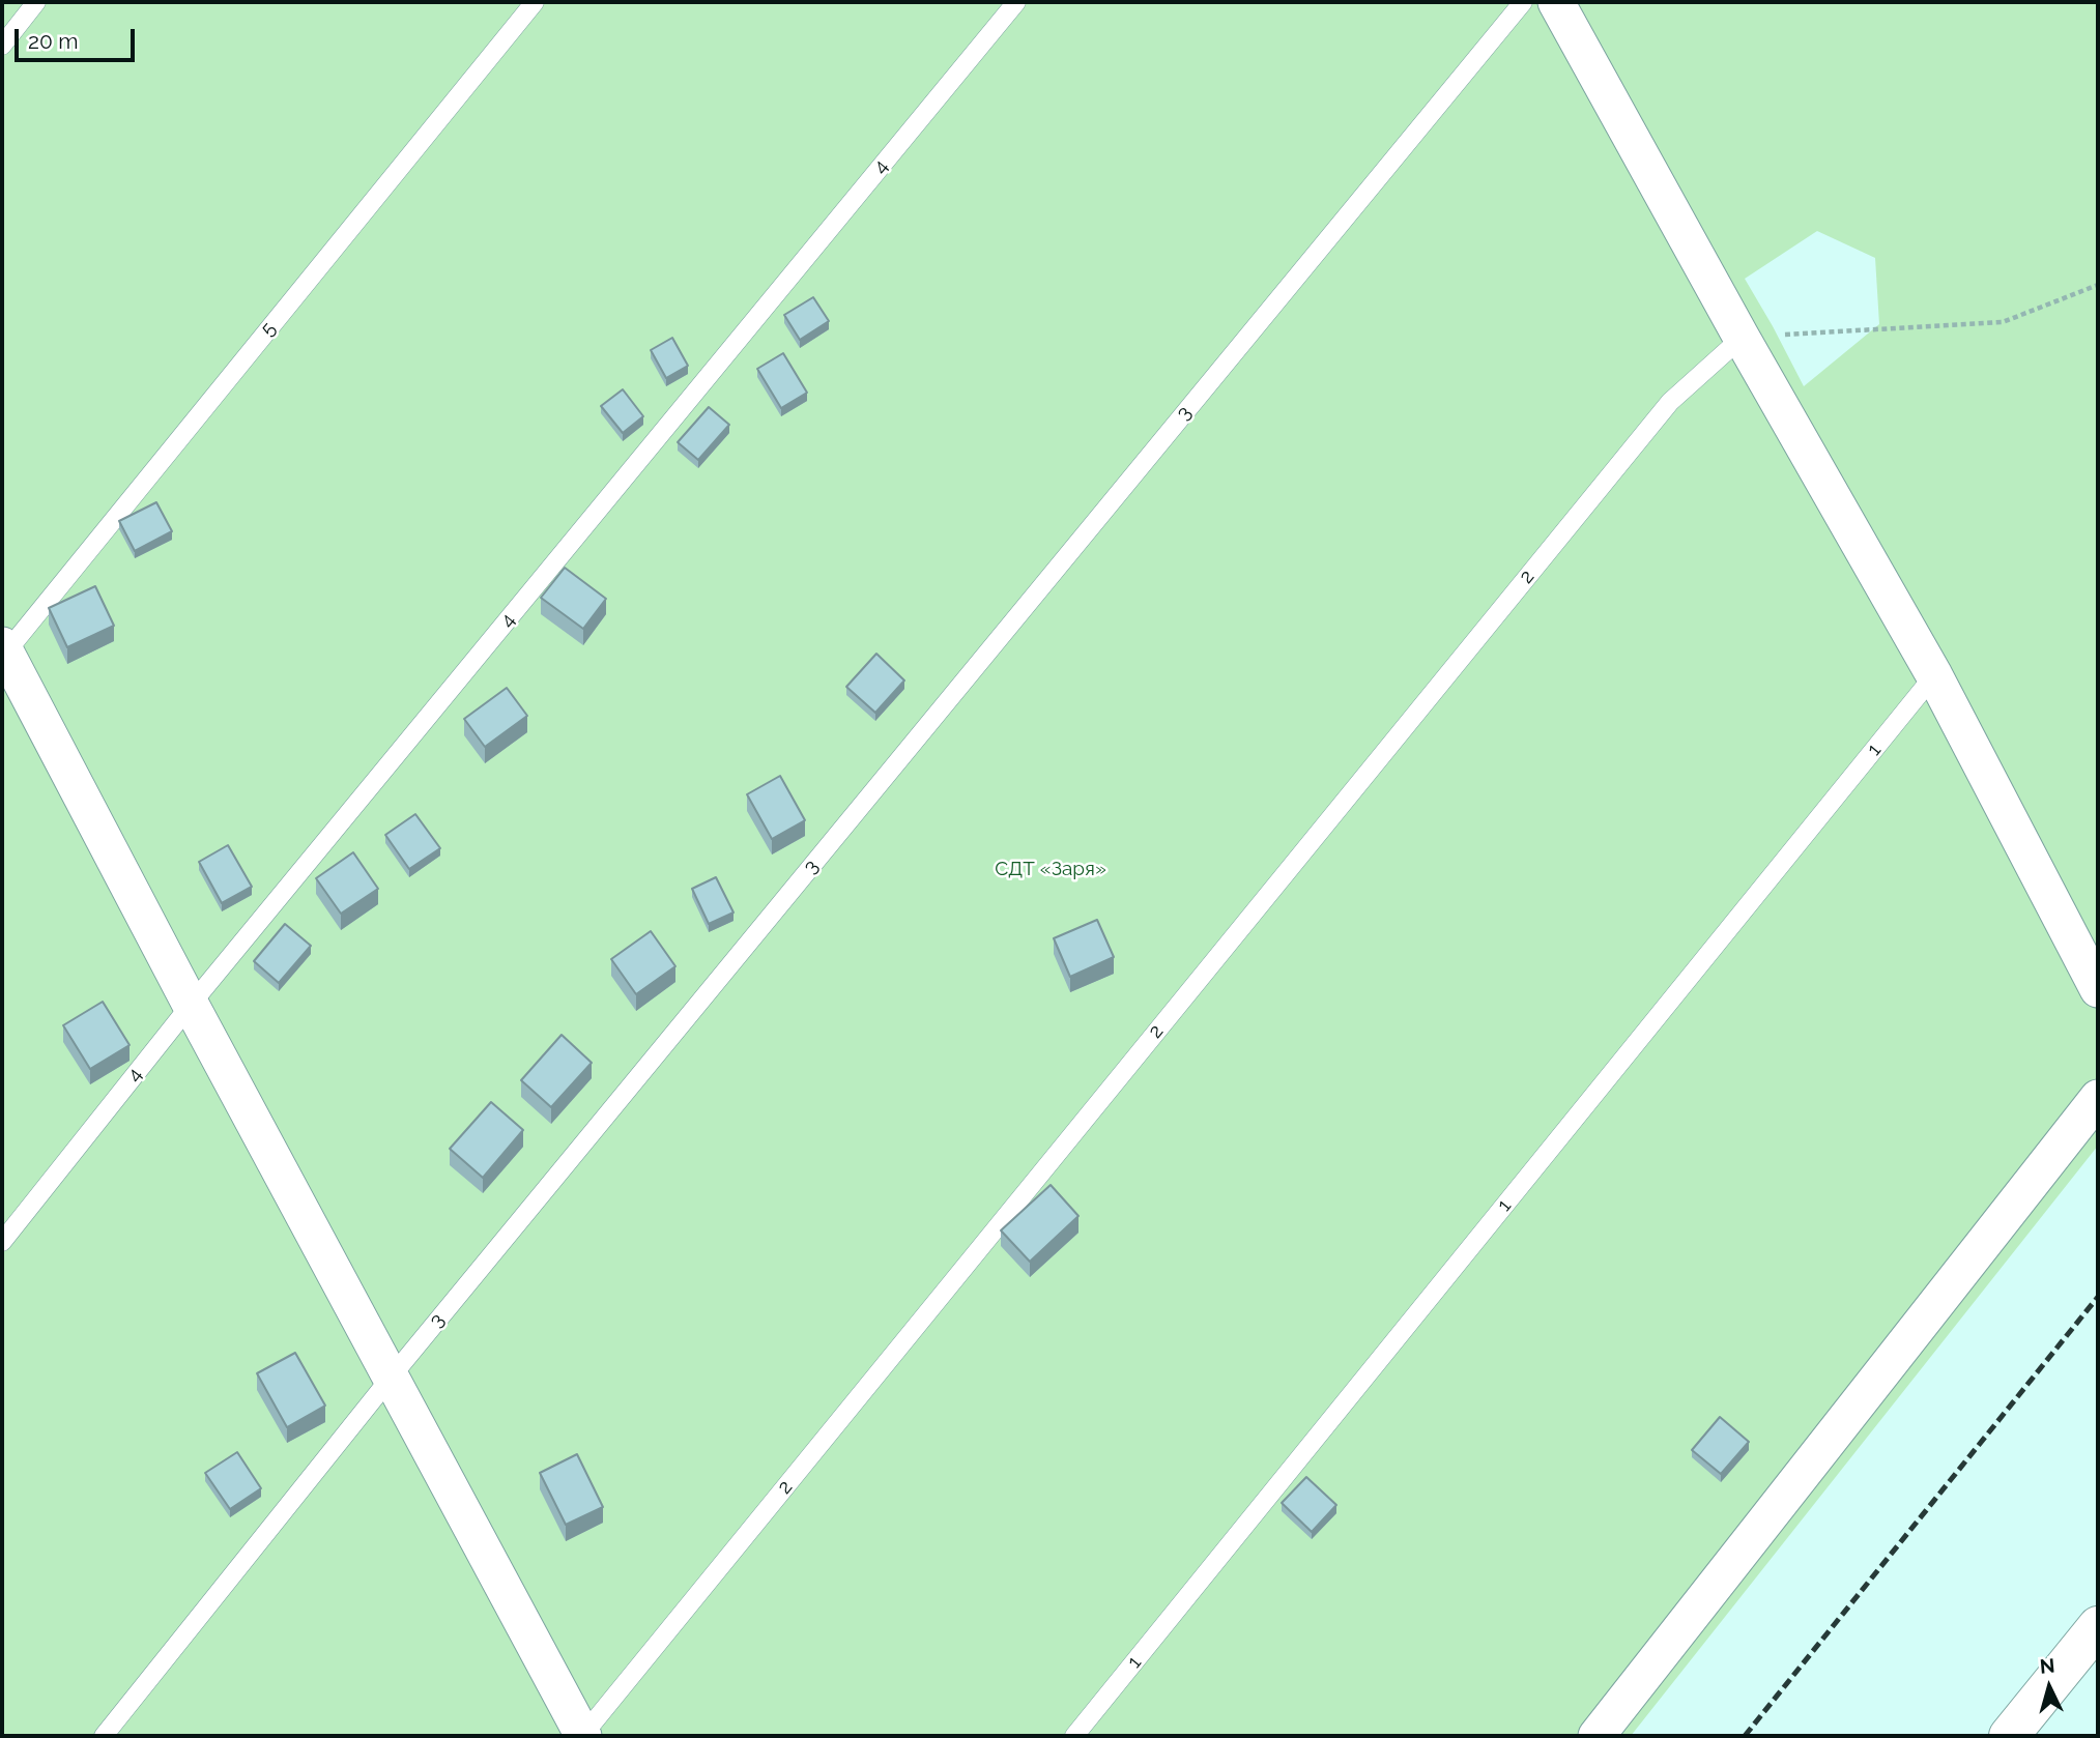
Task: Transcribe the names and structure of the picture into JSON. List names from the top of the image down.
{
  "streets": {
    "lane": [
      "4",
      "5",
      "3",
      "2",
      "1"
    ]
  },
  "parks": ["СДТ «Заря»"],
  "scale_bar": "20 m",
  "north": "top"
}
